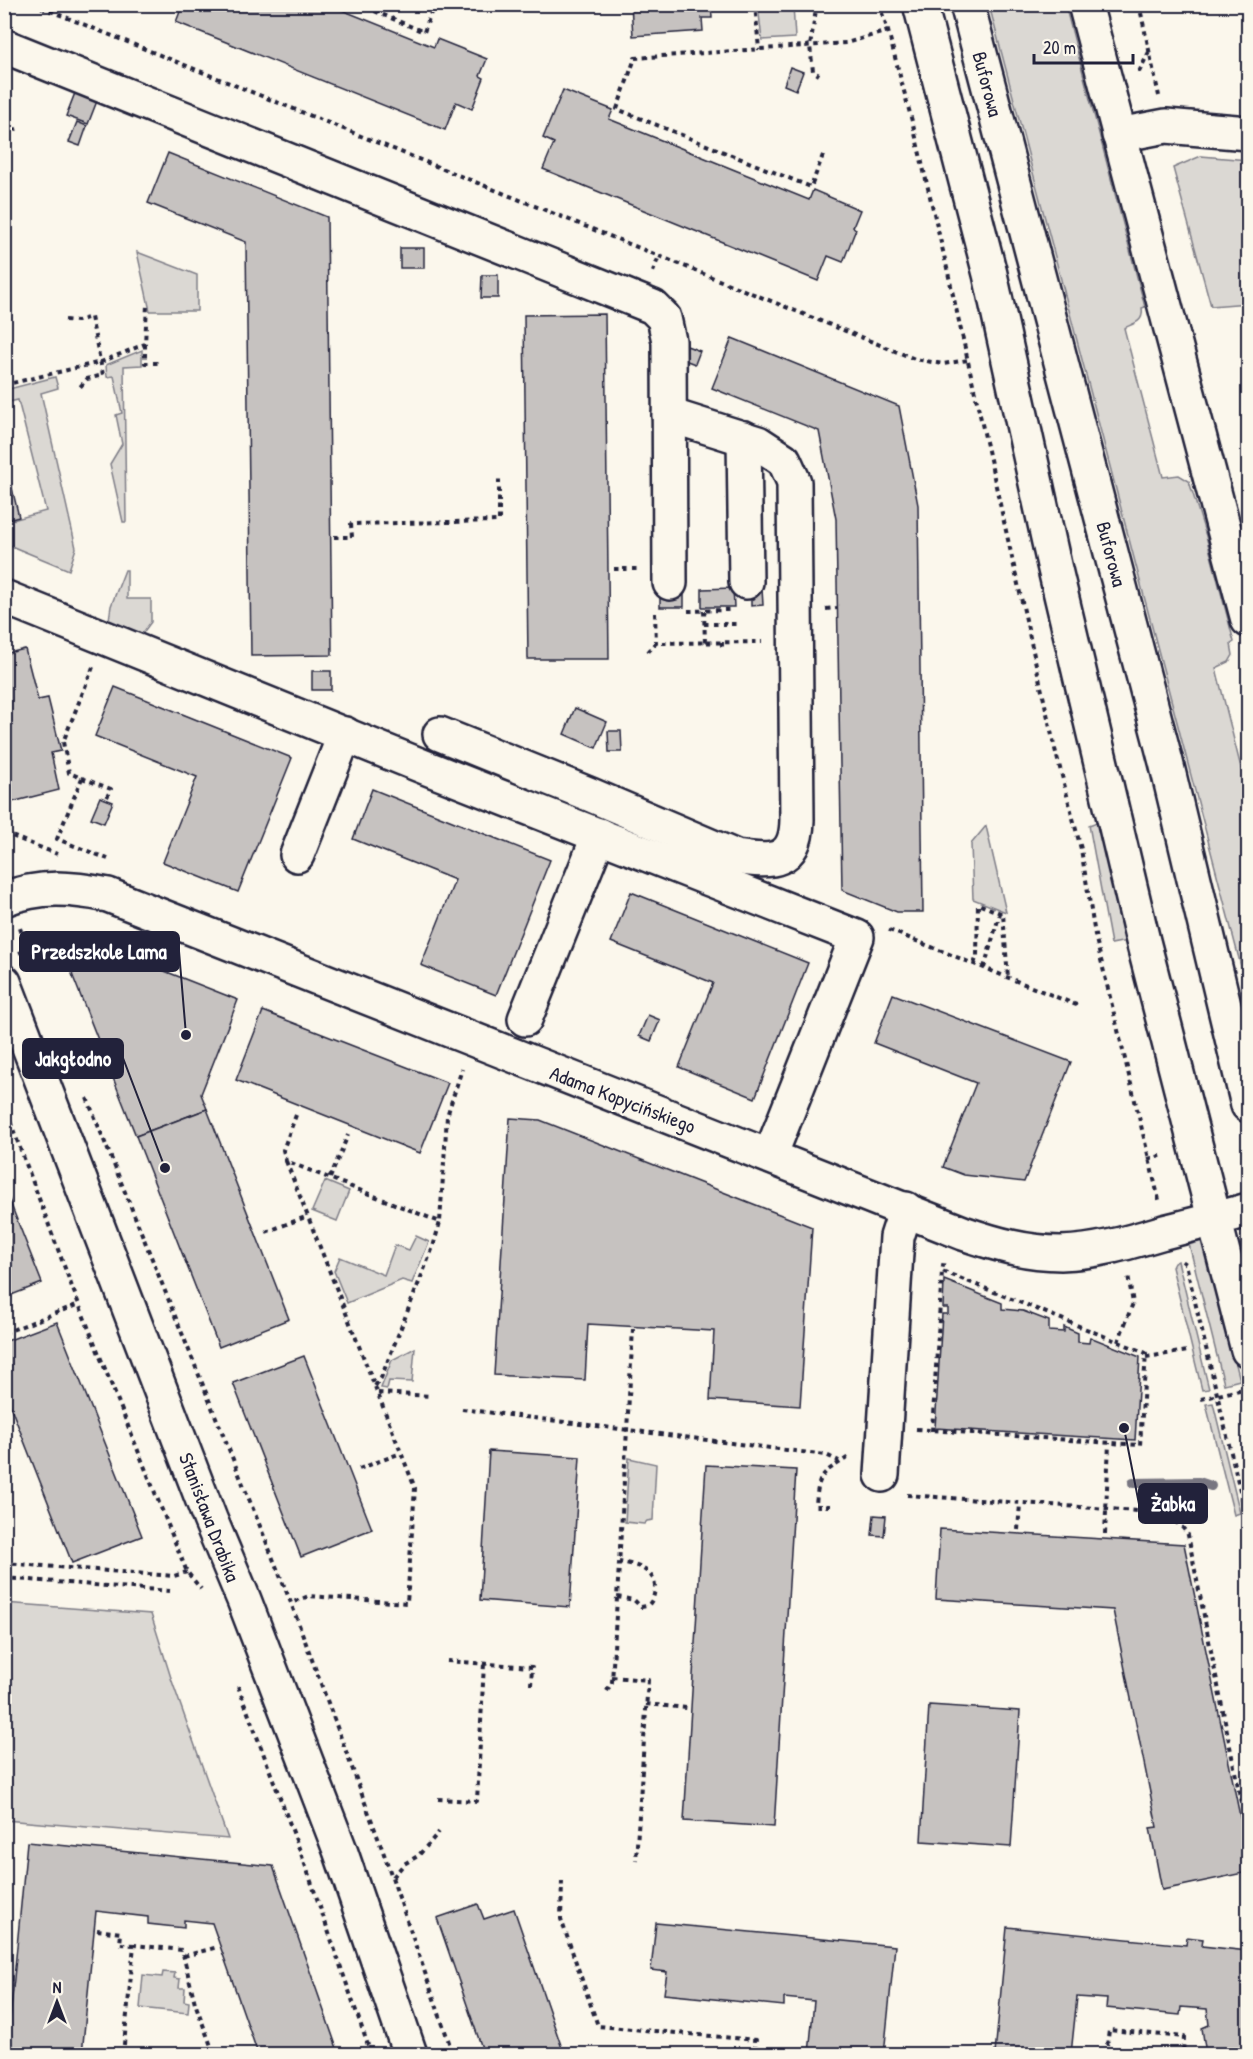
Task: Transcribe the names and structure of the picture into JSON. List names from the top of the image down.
{
  "streets": {
    "street": ["Buforowa", "Adama Kopycińskiego", "Stanisława Drabika"]
  },
  "places": ["Przedszkole Lama", "Jakgłodno", "Żabka"],
  "scale_bar": "20 m",
  "north": "top"
}
